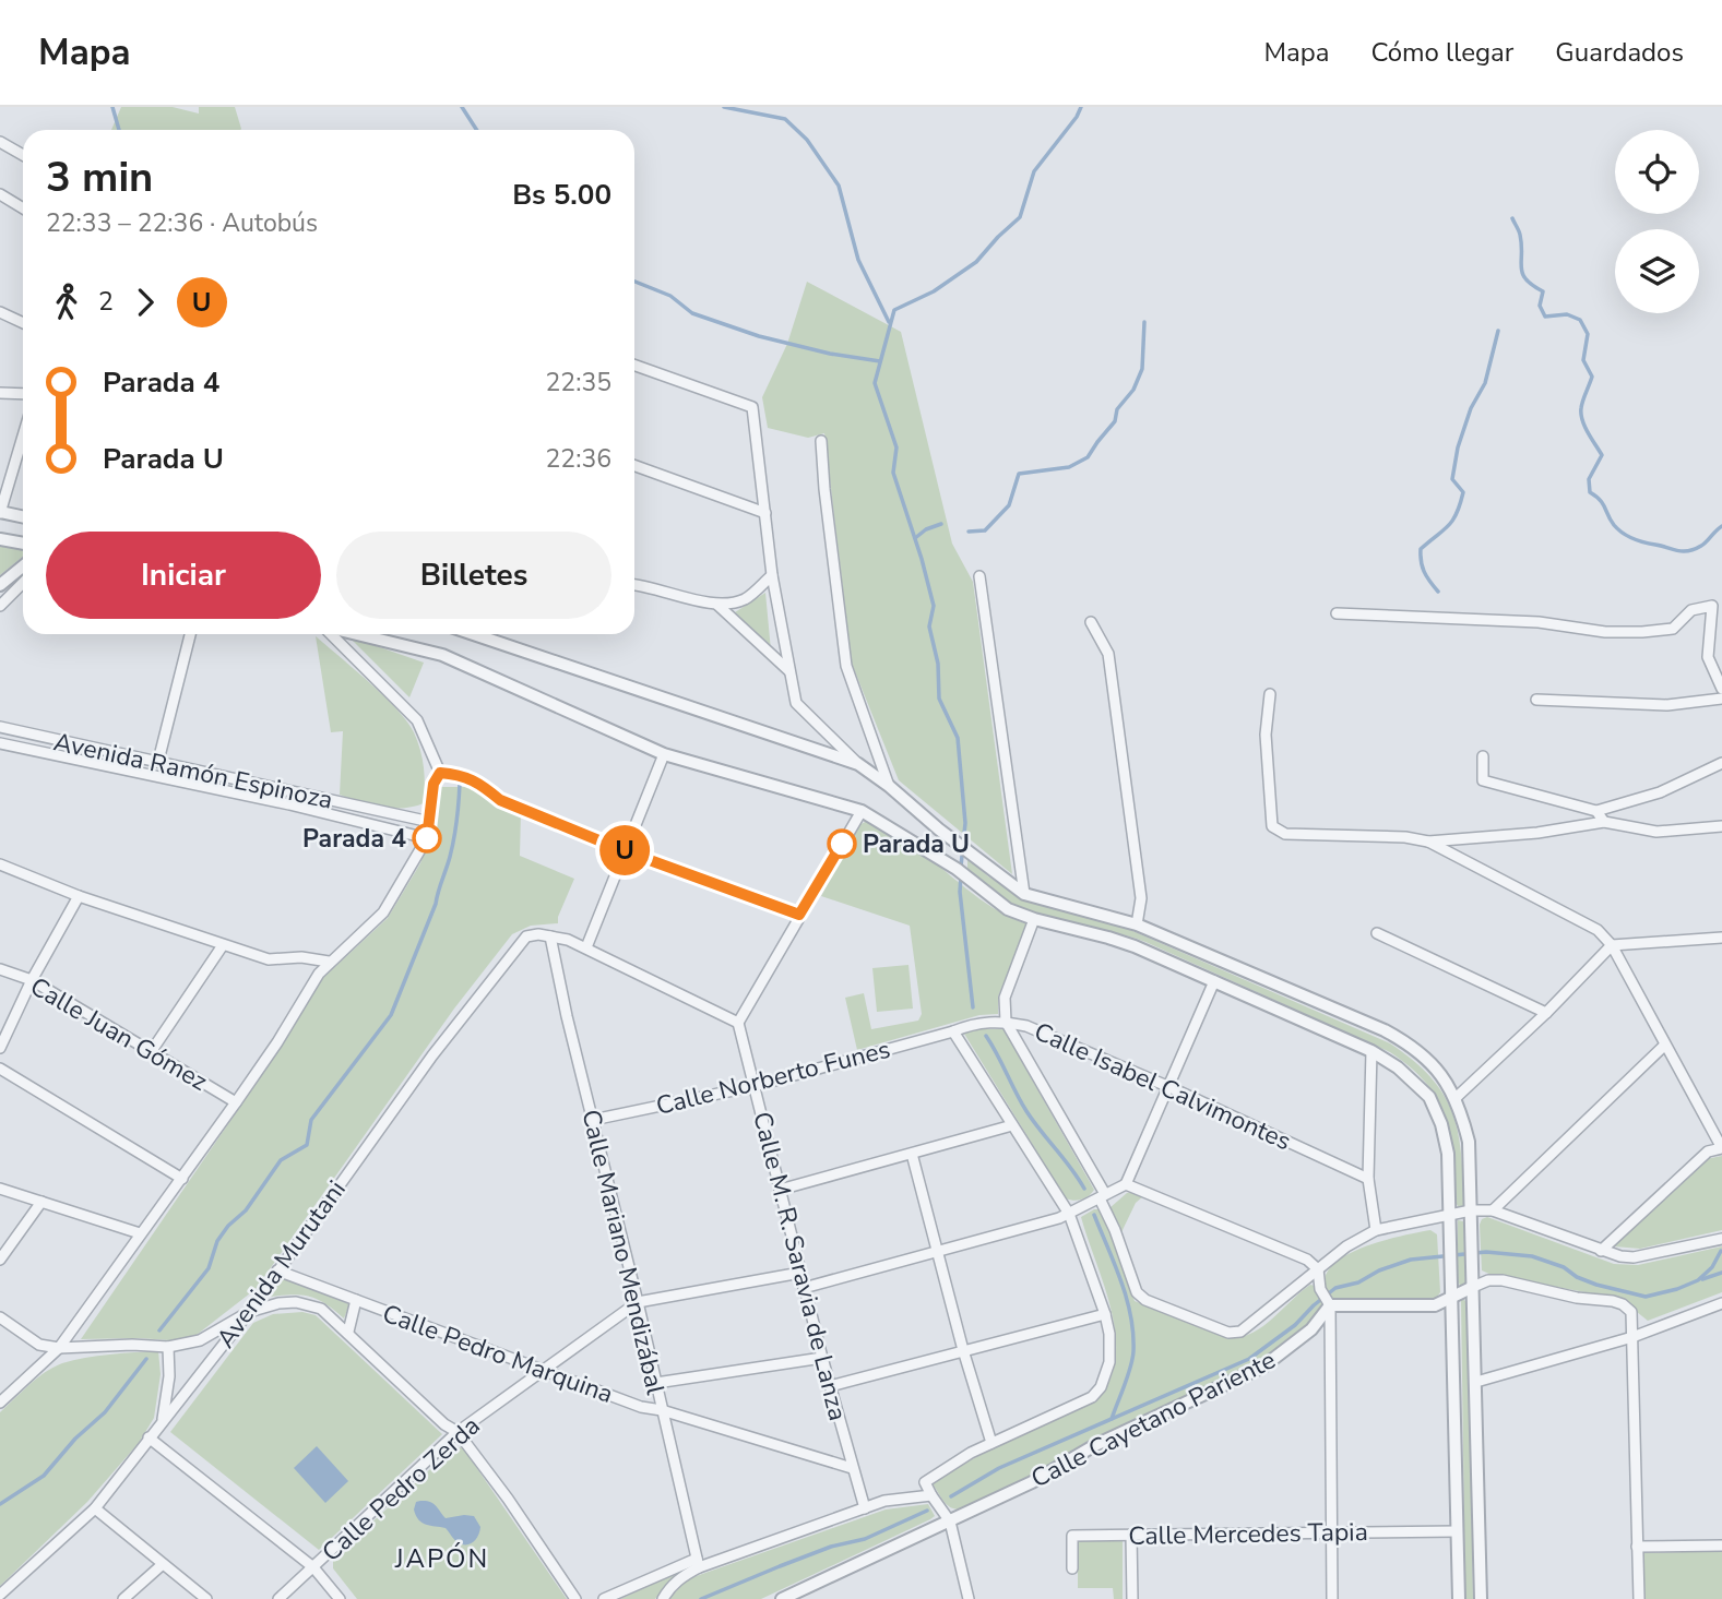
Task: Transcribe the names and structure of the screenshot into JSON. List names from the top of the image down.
{
  "streets": {
    "street": [
      "Avenida Ramón Espinoza",
      "Calle Juan Gómez",
      "Calle Norberto Funes",
      "Calle Isabel Calvimontes",
      "Calle Mariano Mendizábal",
      "Avenida Murutani",
      "Calle M. R. Saravia de Lanza",
      "Calle Pedro Marquina",
      "Calle Cayetano Pariente",
      "Calle Pedro Zerda",
      "Calle Mercedes Tapia"
    ]
  },
  "crossings": [
    ["Calle Norberto Funes", "Calle Isabel Calvimontes"],
    ["Calle Norberto Funes", "Calle Mariano Mendizábal"],
    ["Calle Norberto Funes", "Calle M. R. Saravia de Lanza"],
    ["Calle Mariano Mendizábal", "Avenida Murutani"],
    ["Calle Mariano Mendizábal", "Calle Pedro Marquina"],
    ["Calle Mariano Mendizábal", "Calle Pedro Zerda"],
    ["Avenida Murutani", "Calle Pedro Marquina"],
    ["Calle M. R. Saravia de Lanza", "Calle Pedro Marquina"],
    ["Calle Pedro Marquina", "Calle Pedro Zerda"]
  ],
  "districts": ["JAPÓN"],
  "places": ["Parada 4", "Parada U"],
  "lines": ["bus line U"],
  "page": {
    "header": "Mapa",
    "nav": ["Mapa", "Cómo llegar", "Guardados"],
    "on_map": "U",
    "heading": ["3 min", "22:33 – 22:36 · Autobús", "Bs 5.00"],
    "legs": ["2", "U"],
    "list": [
      {
        "name": "Parada 4",
        "value": "22:35"
      },
      {
        "name": "Parada U",
        "value": "22:36"
      }
    ],
    "buttons": ["Iniciar", "Billetes"]
  }
}
